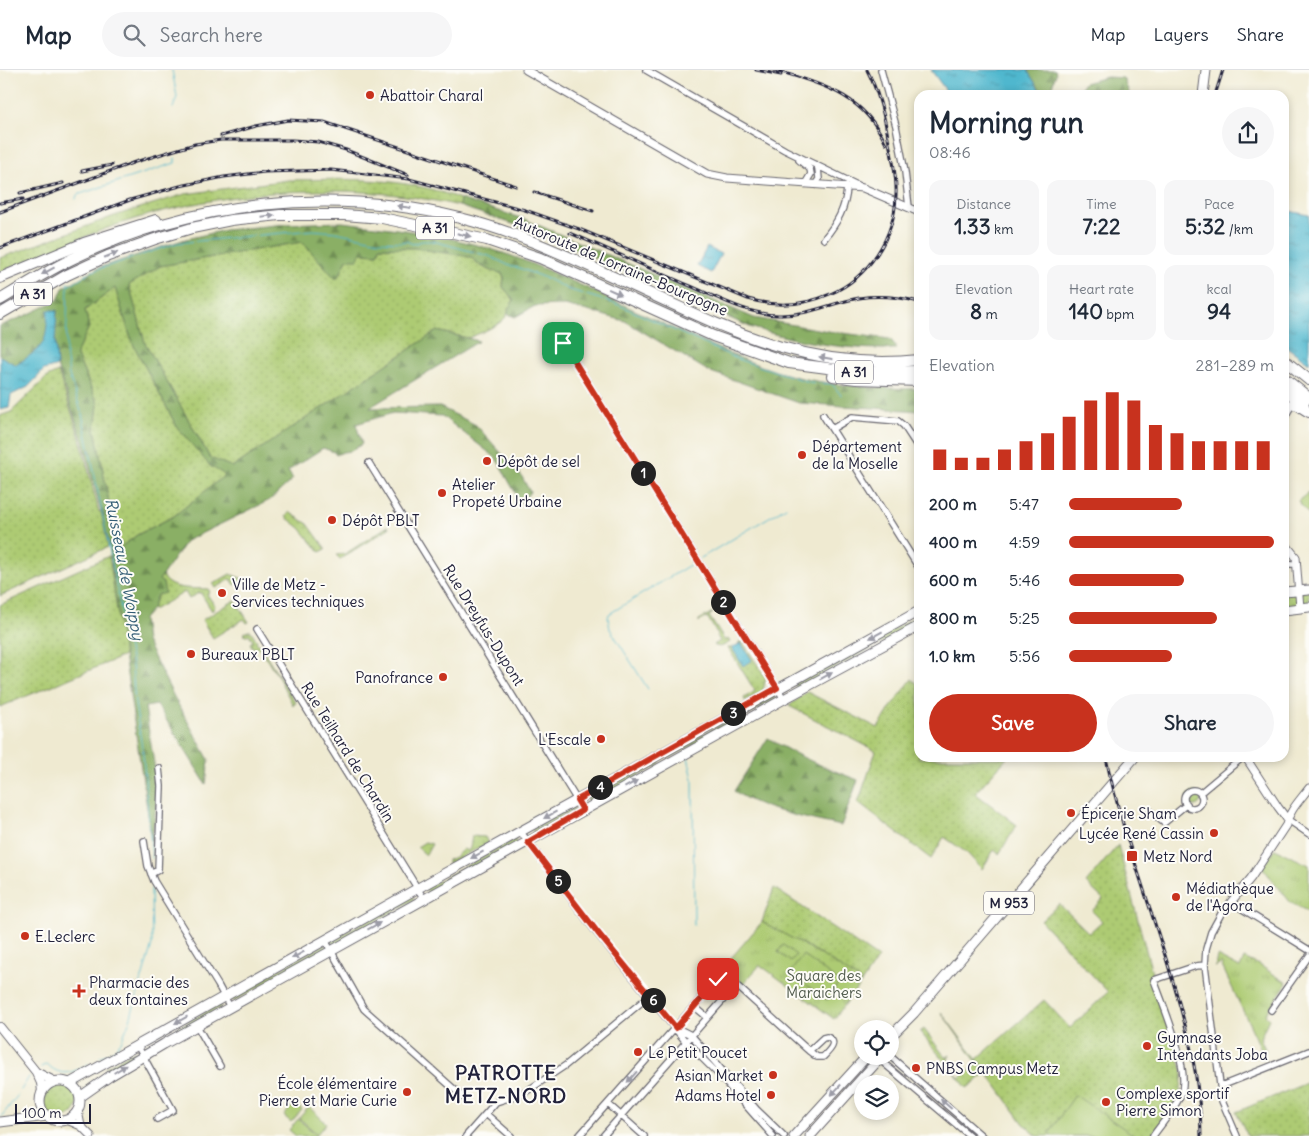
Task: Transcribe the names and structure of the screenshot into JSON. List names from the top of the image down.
{
  "streets": {
    "highway": ["A 31", "Autoroute de Lorraine-Bourgogne"],
    "main road": ["M 953"],
    "street": ["Rue Dreyfus-Dupont", "Rue Teilhard de Chardin"]
  },
  "districts": ["PATROTTE METZ-NORD"],
  "water": ["Ruisseau de Woippy"],
  "parks": ["Square des Maraichers"],
  "places": {
    "other": [
      "Abattoir Charal",
      "Département de la Moselle",
      "Dépôt de sel",
      "Atelier Propeté Urbaine",
      "Dépôt PBLT",
      "Ville de Metz - Services techniques",
      "Bureaux PBLT",
      "Panofrance",
      "L'Escale",
      "Épicerie Sham",
      "Lycée René Cassin",
      "Médiathèque de l'Agora",
      "E.Leclerc",
      "Gymnase Intendants Joba",
      "Le Petit Poucet",
      "PNBS Campus Metz",
      "Asian Market",
      "École élémentaire Pierre et Marie Curie",
      "Adams Hotel",
      "Complexe sportif Pierre Simon"
    ],
    "transit": ["Metz Nord"],
    "health": ["Pharmacie des deux fontaines"]
  },
  "scale_bar": "100 m",
  "page": {
    "header": "Map",
    "search": "Search here",
    "nav": ["Map", "Layers", "Share"],
    "heading": ["Morning run", "08:46"],
    "stats": [
      ["Distance", "1.33 km"],
      ["Time", "7:22"],
      ["Pace", "5:32 /km"],
      ["Elevation", "8 m"],
      ["Heart rate", "140 bpm"],
      ["kcal", "94"]
    ],
    "chart": ["Elevation", "281–289 m"],
    "pins": [
      "1",
      "2",
      "3",
      "4",
      "5",
      "6"
    ],
    "list": [
      {
        "name": "200 m",
        "note": "5:47"
      },
      {
        "name": "400 m",
        "note": "4:59"
      },
      {
        "name": "600 m",
        "note": "5:46"
      },
      {
        "name": "800 m",
        "note": "5:25"
      },
      {
        "name": "1.0 km",
        "note": "5:56"
      }
    ],
    "buttons": ["Save", "Share"],
    "scale": "100 m"
  }
}
